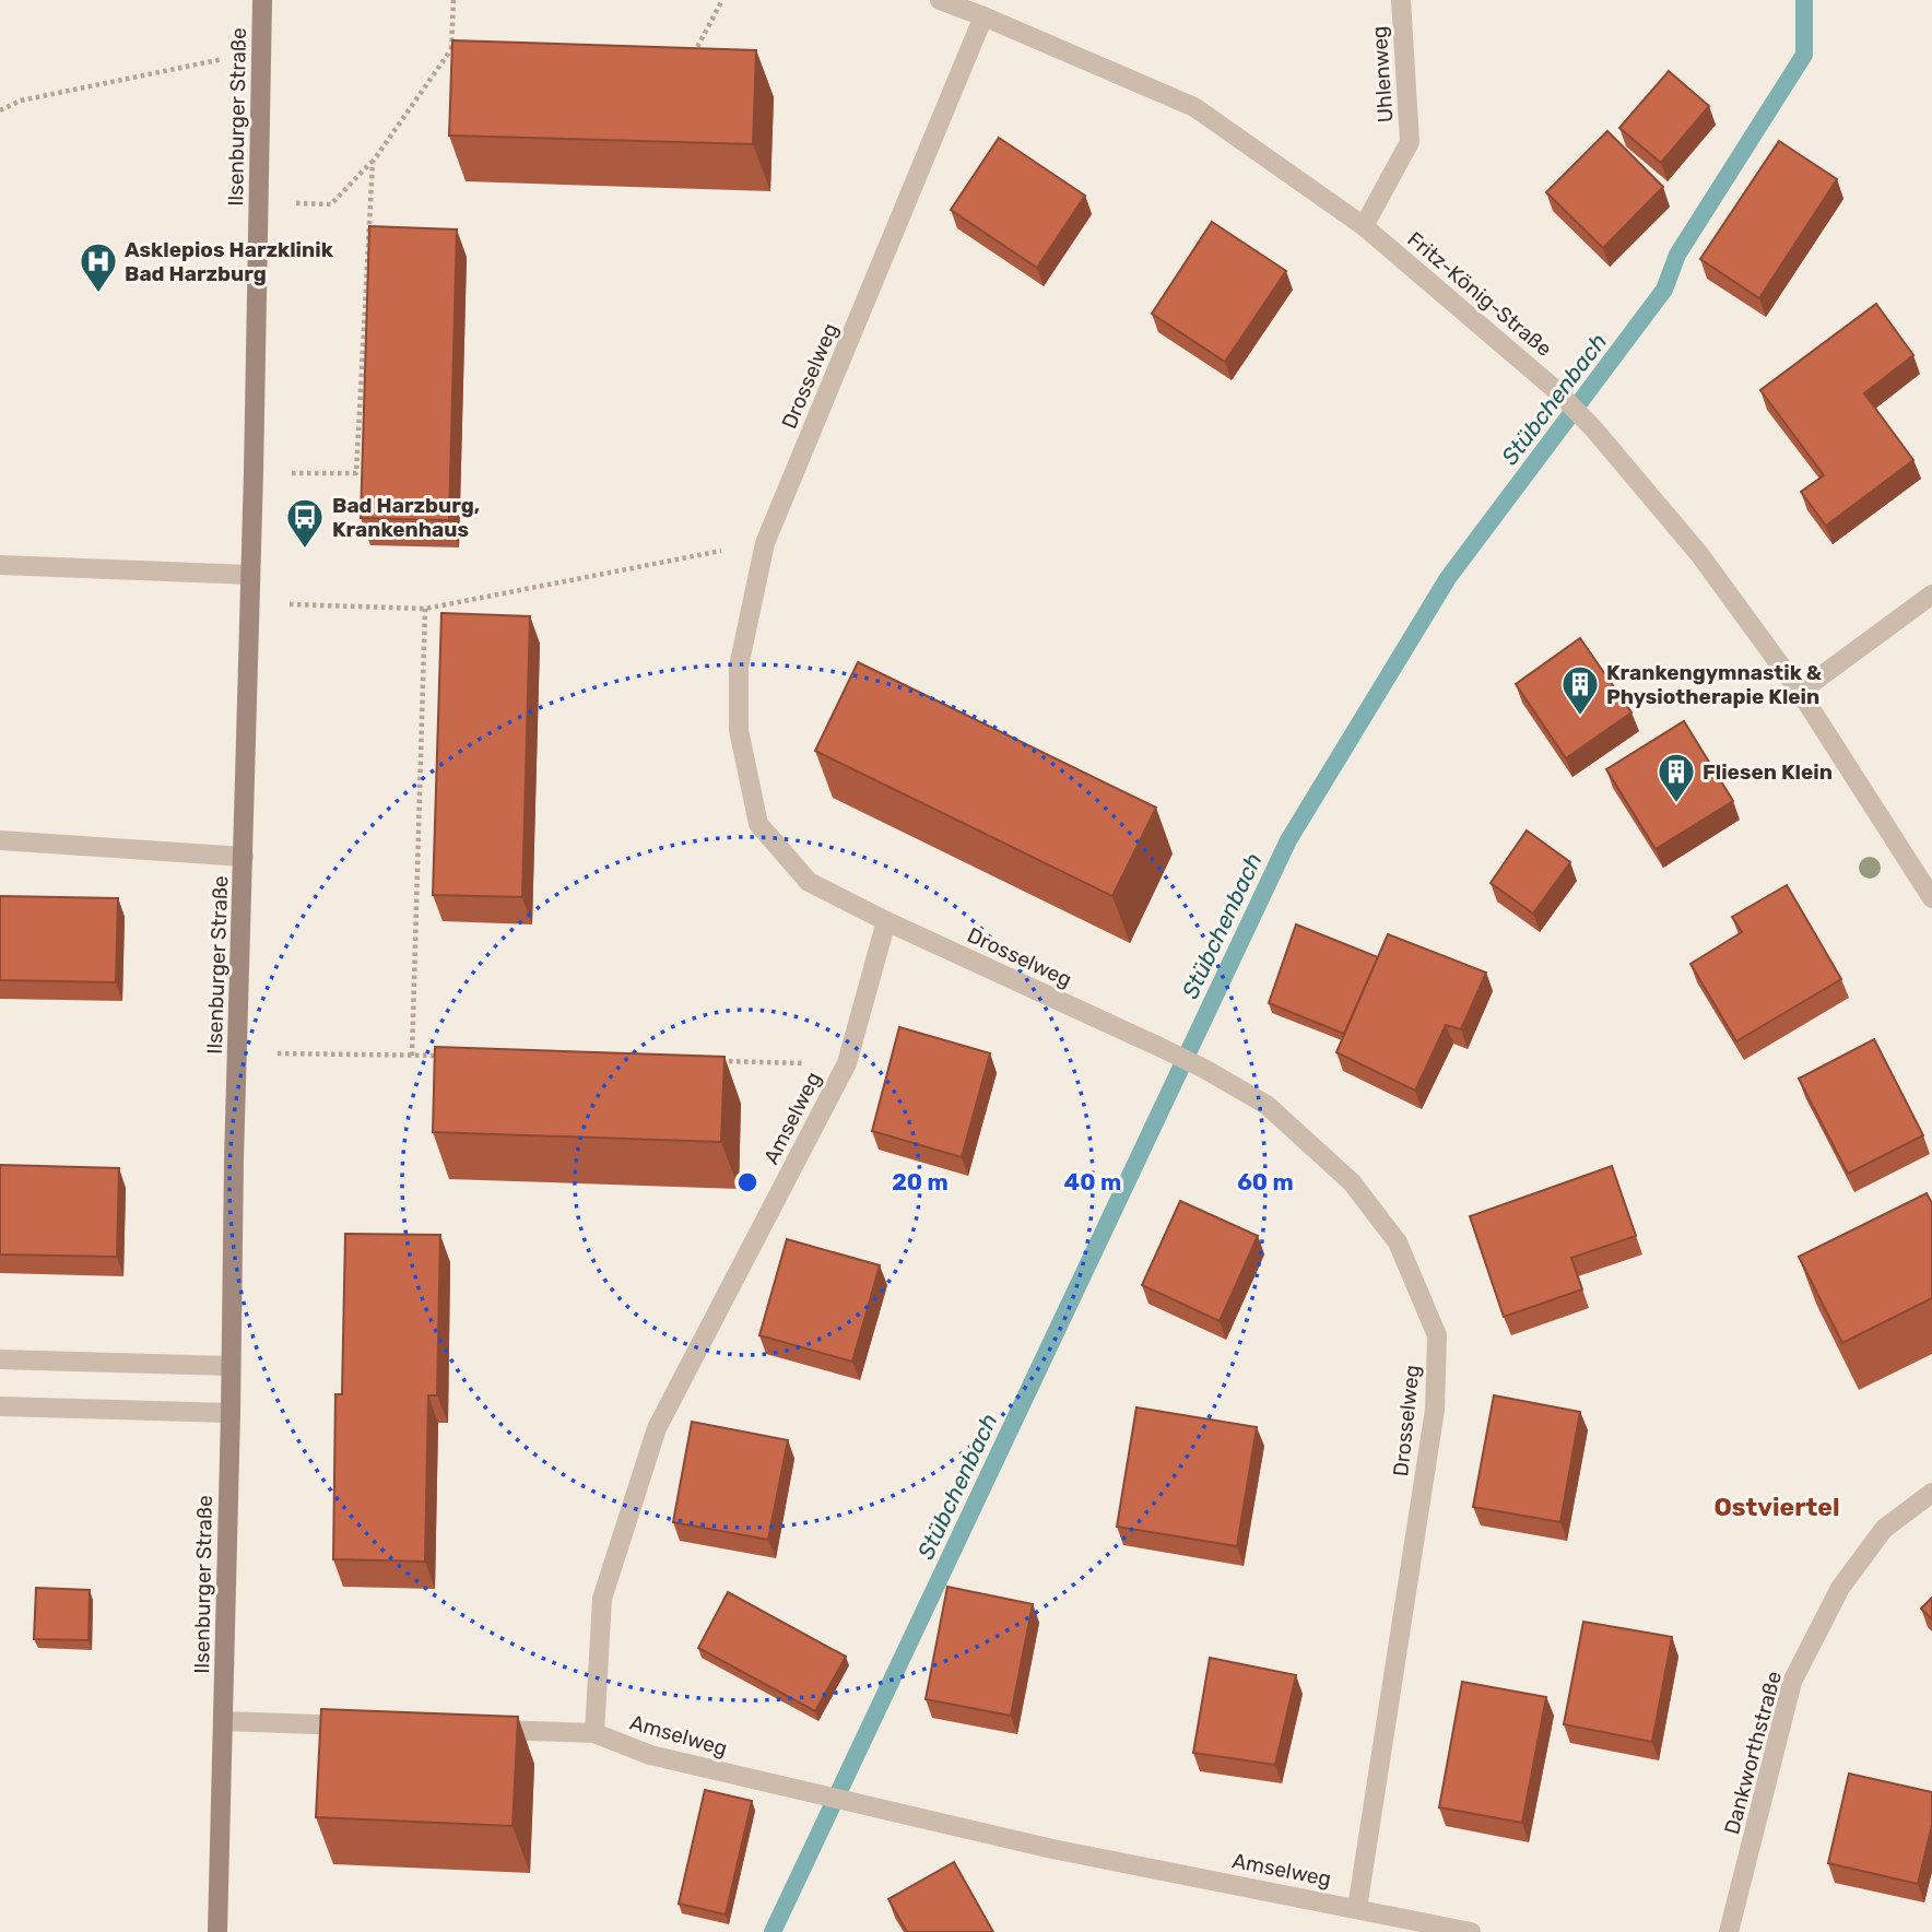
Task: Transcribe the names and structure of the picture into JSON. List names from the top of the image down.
{
  "streets": {
    "main road": ["Ilsenburger Straße"],
    "street": [
      "Uhlenweg",
      "Fritz-König-Straße",
      "Drosselweg",
      "Amselweg",
      "Dankworthstraße"
    ]
  },
  "crossings": [
    ["Uhlenweg", "Fritz-König-Straße"],
    ["Fritz-König-Straße", "Drosselweg"],
    ["Drosselweg", "Amselweg"]
  ],
  "districts": ["Ostviertel"],
  "water": ["Stübchenbach"],
  "places": {
    "hospital": ["Asklepios Harzklinik Bad Harzburg"],
    "bus stop": ["Bad Harzburg, Krankenhaus"],
    "building": ["Krankengymnastik & Physiotherapie Klein", "Fliesen Klein"]
  },
  "rings": ["20 m", "40 m", "60 m"]
}
